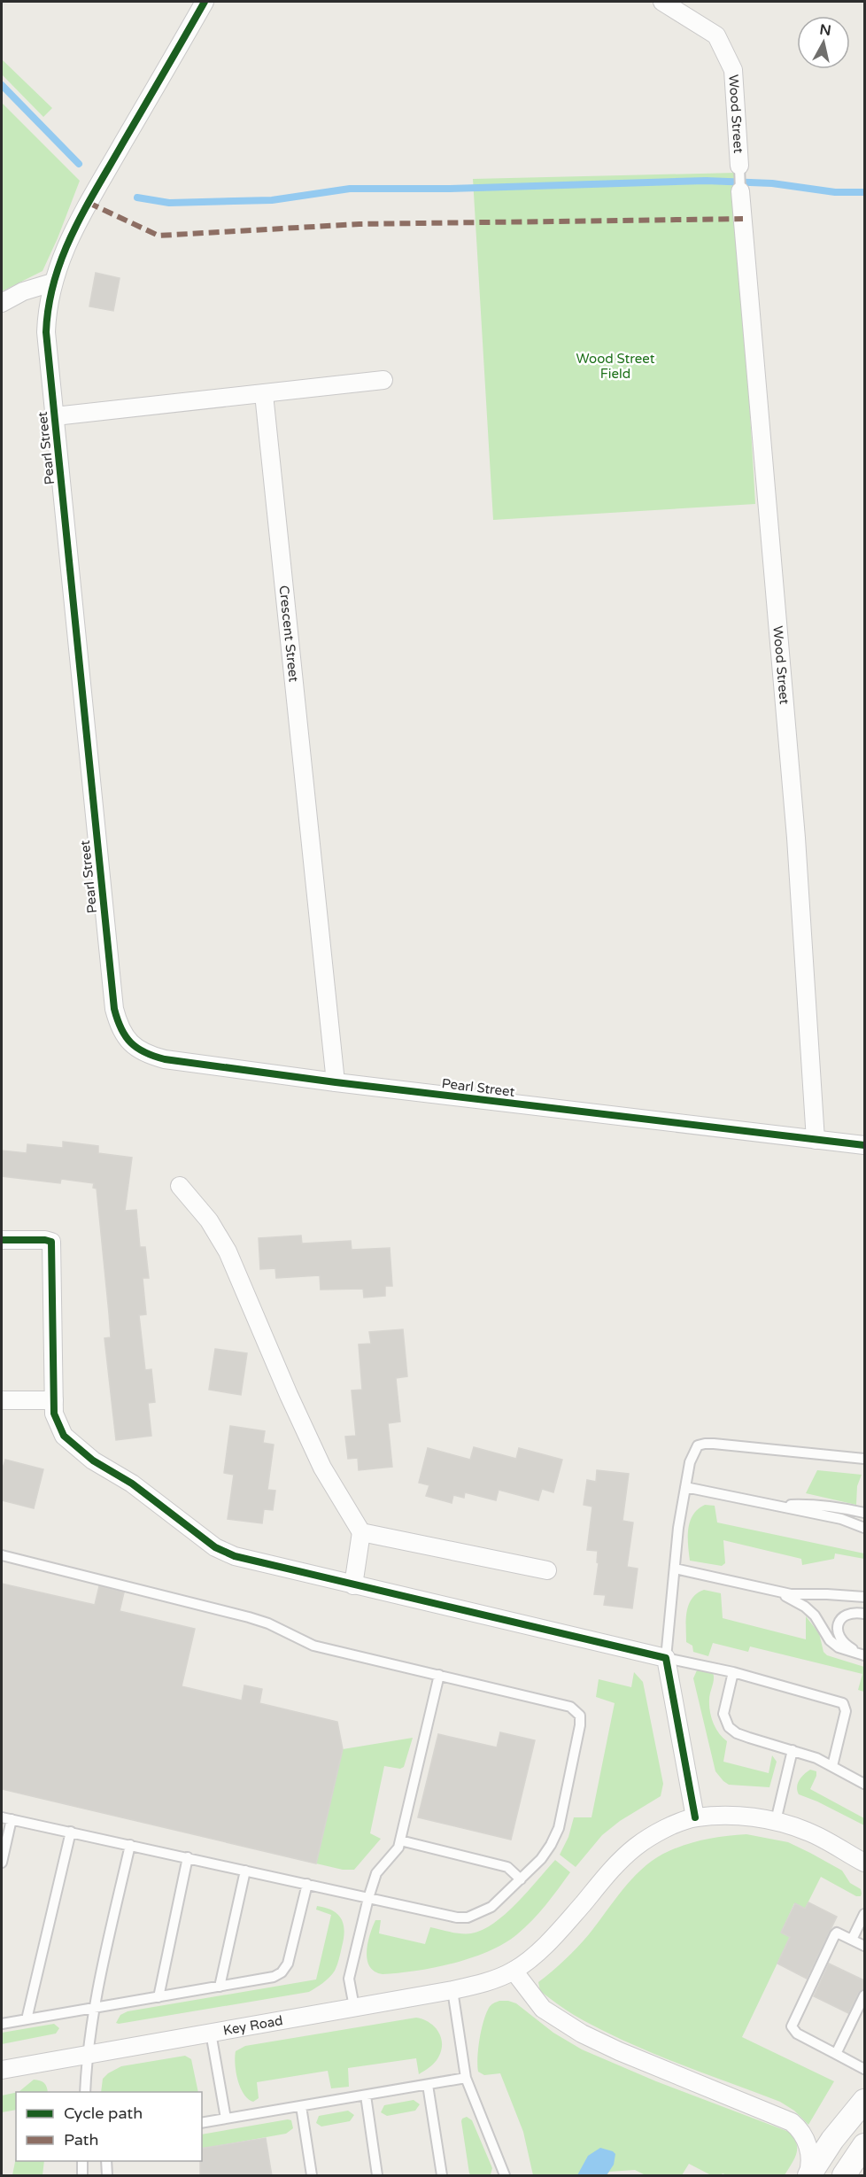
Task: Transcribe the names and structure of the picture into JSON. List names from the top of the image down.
{
  "streets": {
    "street": [
      "Wood Street",
      "Pearl Street",
      "Crescent Street",
      "Key Road"
    ]
  },
  "crossings": [
    ["Wood Street", "Pearl Street"],
    ["Pearl Street", "Crescent Street"]
  ],
  "parks": ["Wood Street Field"],
  "legend": ["Cycle path", "Path"],
  "north": "top"
}
